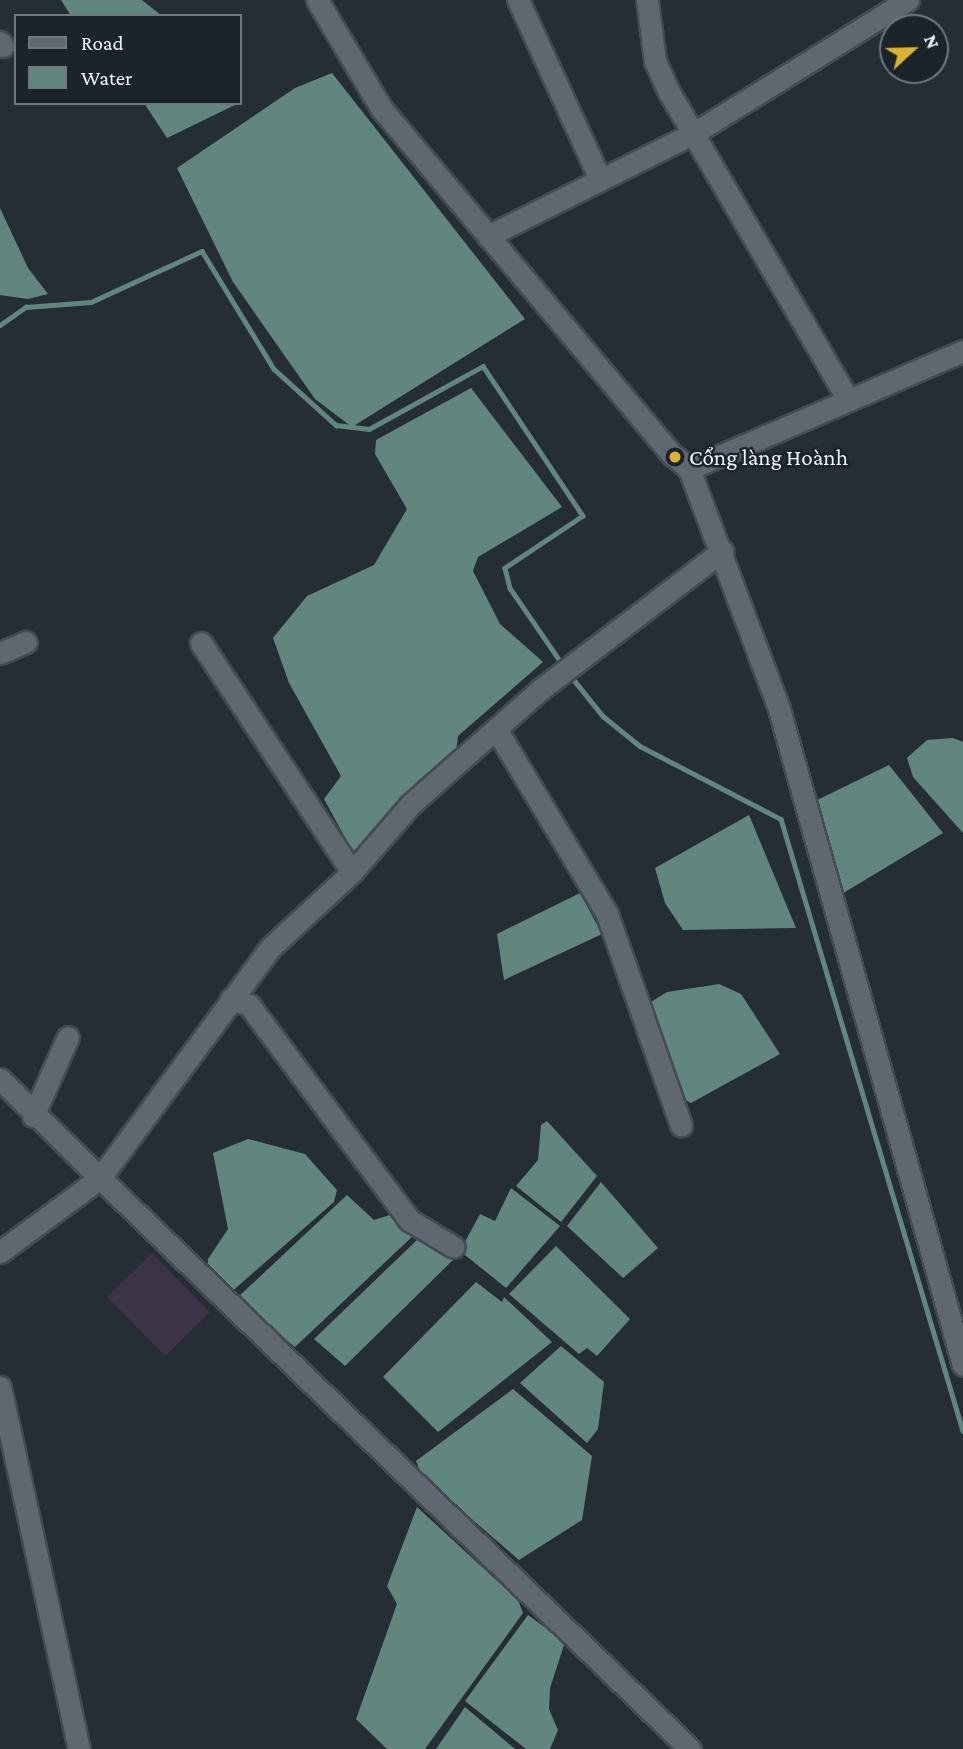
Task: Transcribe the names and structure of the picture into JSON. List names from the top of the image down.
{
  "places": ["Cổng làng Hoành"],
  "legend": ["Road", "Water"],
  "north": "right"
}
